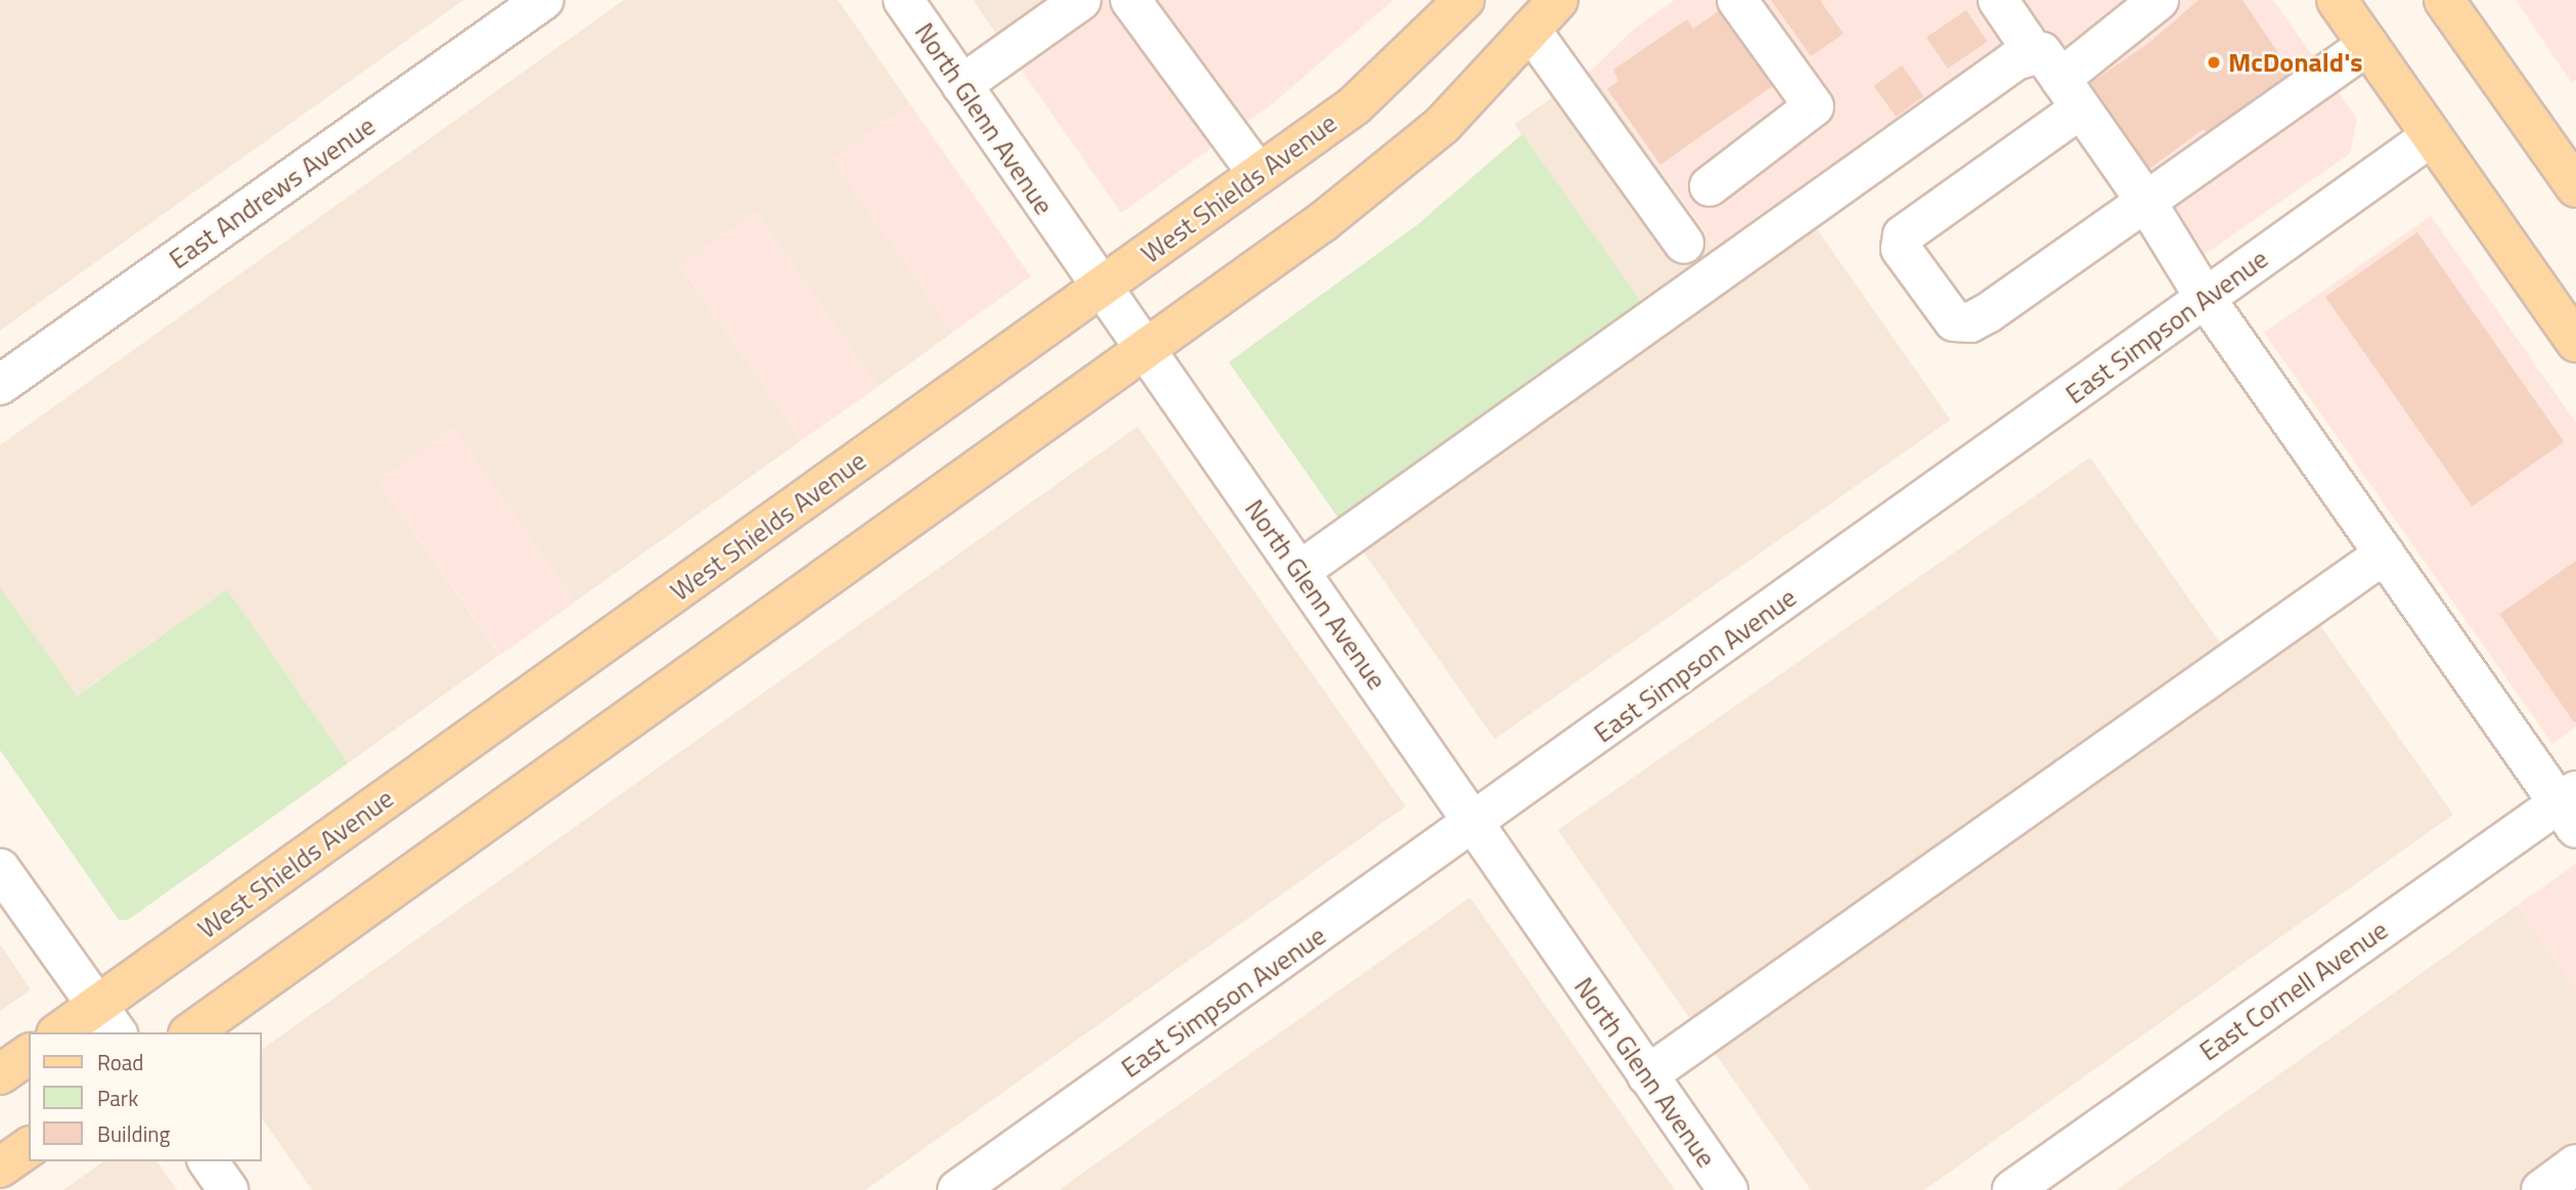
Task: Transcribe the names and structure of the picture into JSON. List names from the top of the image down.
{
  "streets": {
    "main road": ["West Shields Avenue"],
    "street": [
      "North Glenn Avenue",
      "East Andrews Avenue",
      "East Simpson Avenue",
      "East Cornell Avenue"
    ]
  },
  "crossings": [
    ["North Glenn Avenue", "West Shields Avenue"],
    ["North Glenn Avenue", "East Simpson Avenue"]
  ],
  "places": ["McDonald's"],
  "legend": ["Road", "Park", "Building"]
}
